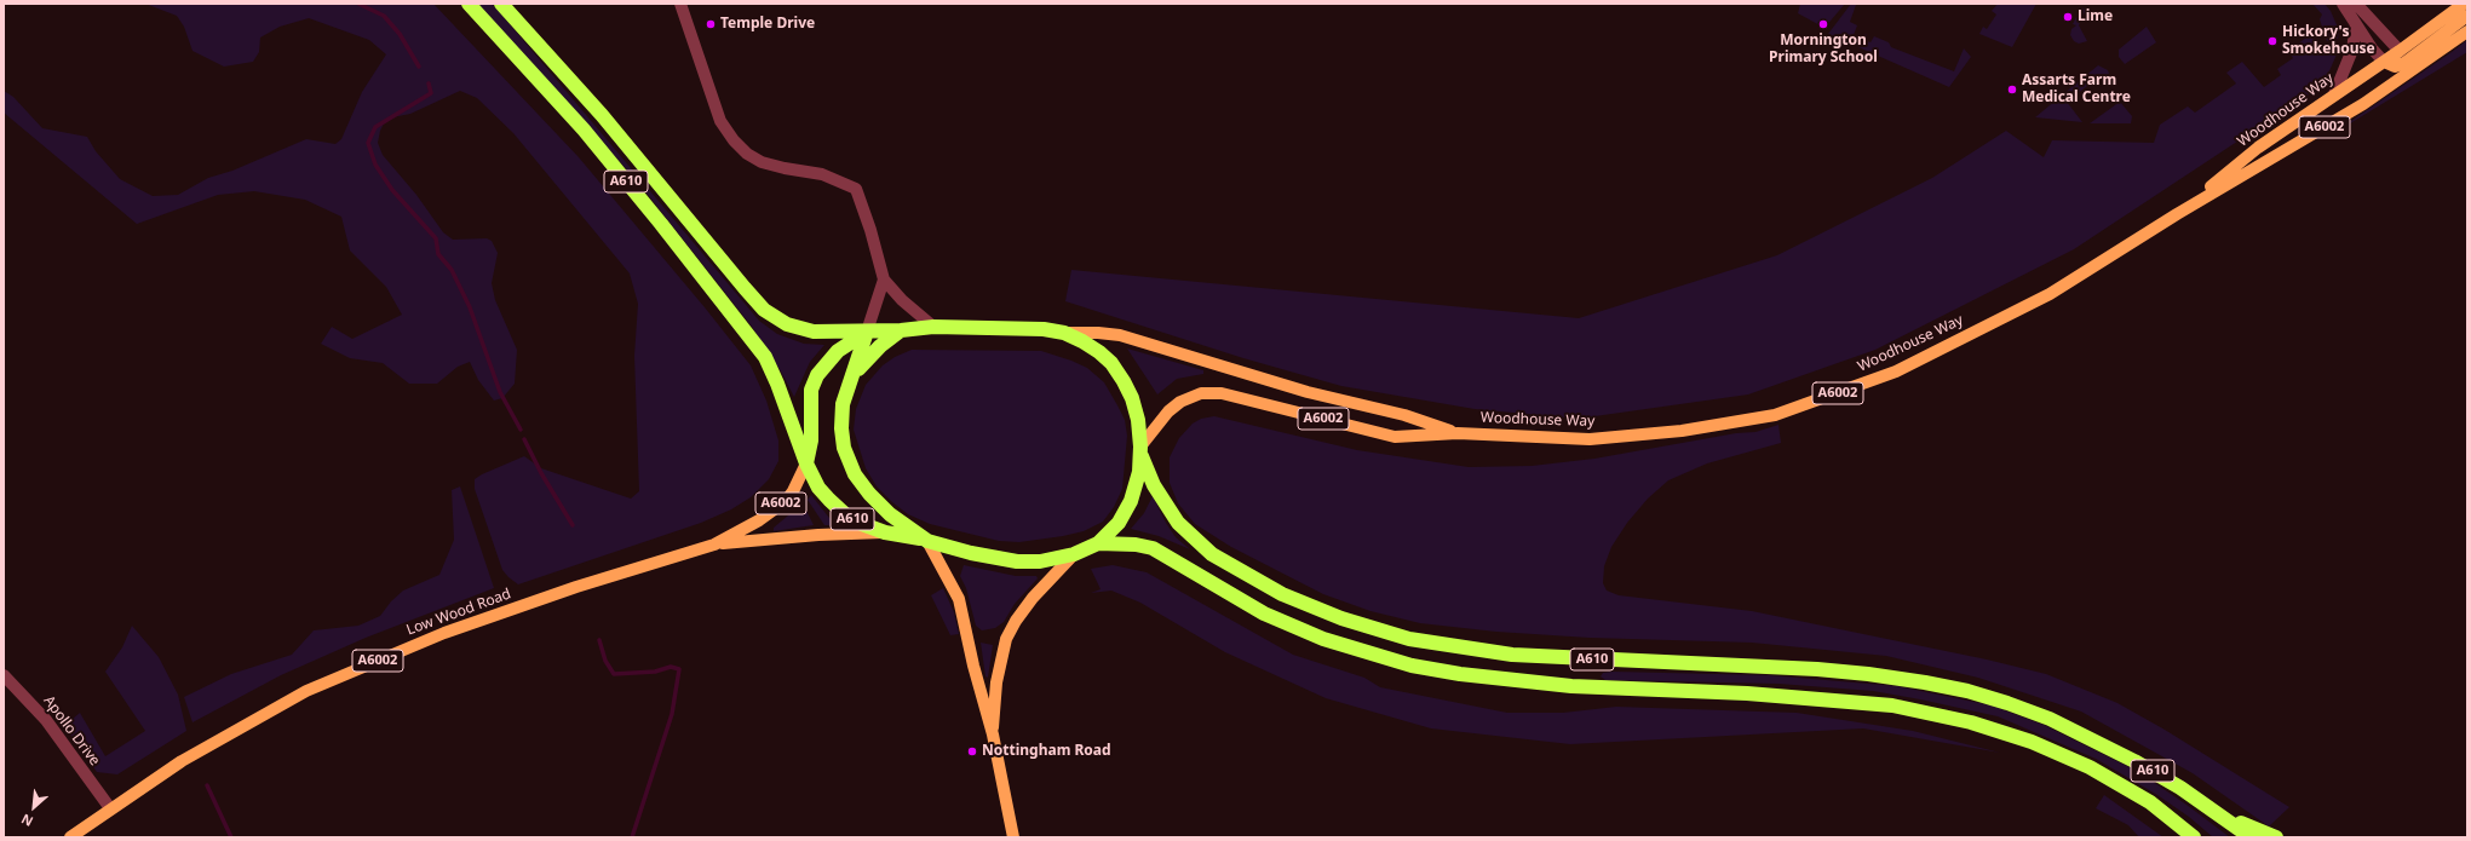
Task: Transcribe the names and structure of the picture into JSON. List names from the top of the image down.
{
  "streets": {
    "highway": ["A610"],
    "main road": ["Woodhouse Way", "A6002", "Low Wood Road"],
    "street": ["Apollo Drive"]
  },
  "crossings": [
    ["Woodhouse Way", "A6002"],
    ["Woodhouse Way", "A610"],
    ["A6002", "A610"],
    ["A6002", "Low Wood Road"],
    ["A610", "Low Wood Road"],
    ["Low Wood Road", "Apollo Drive"]
  ],
  "places": [
    "Lime",
    "Temple Drive",
    "Mornington Primary School",
    "Hickory's Smokehouse",
    "Assarts Farm Medical Centre",
    "Nottingham Road"
  ],
  "north": "bottom left"
}
